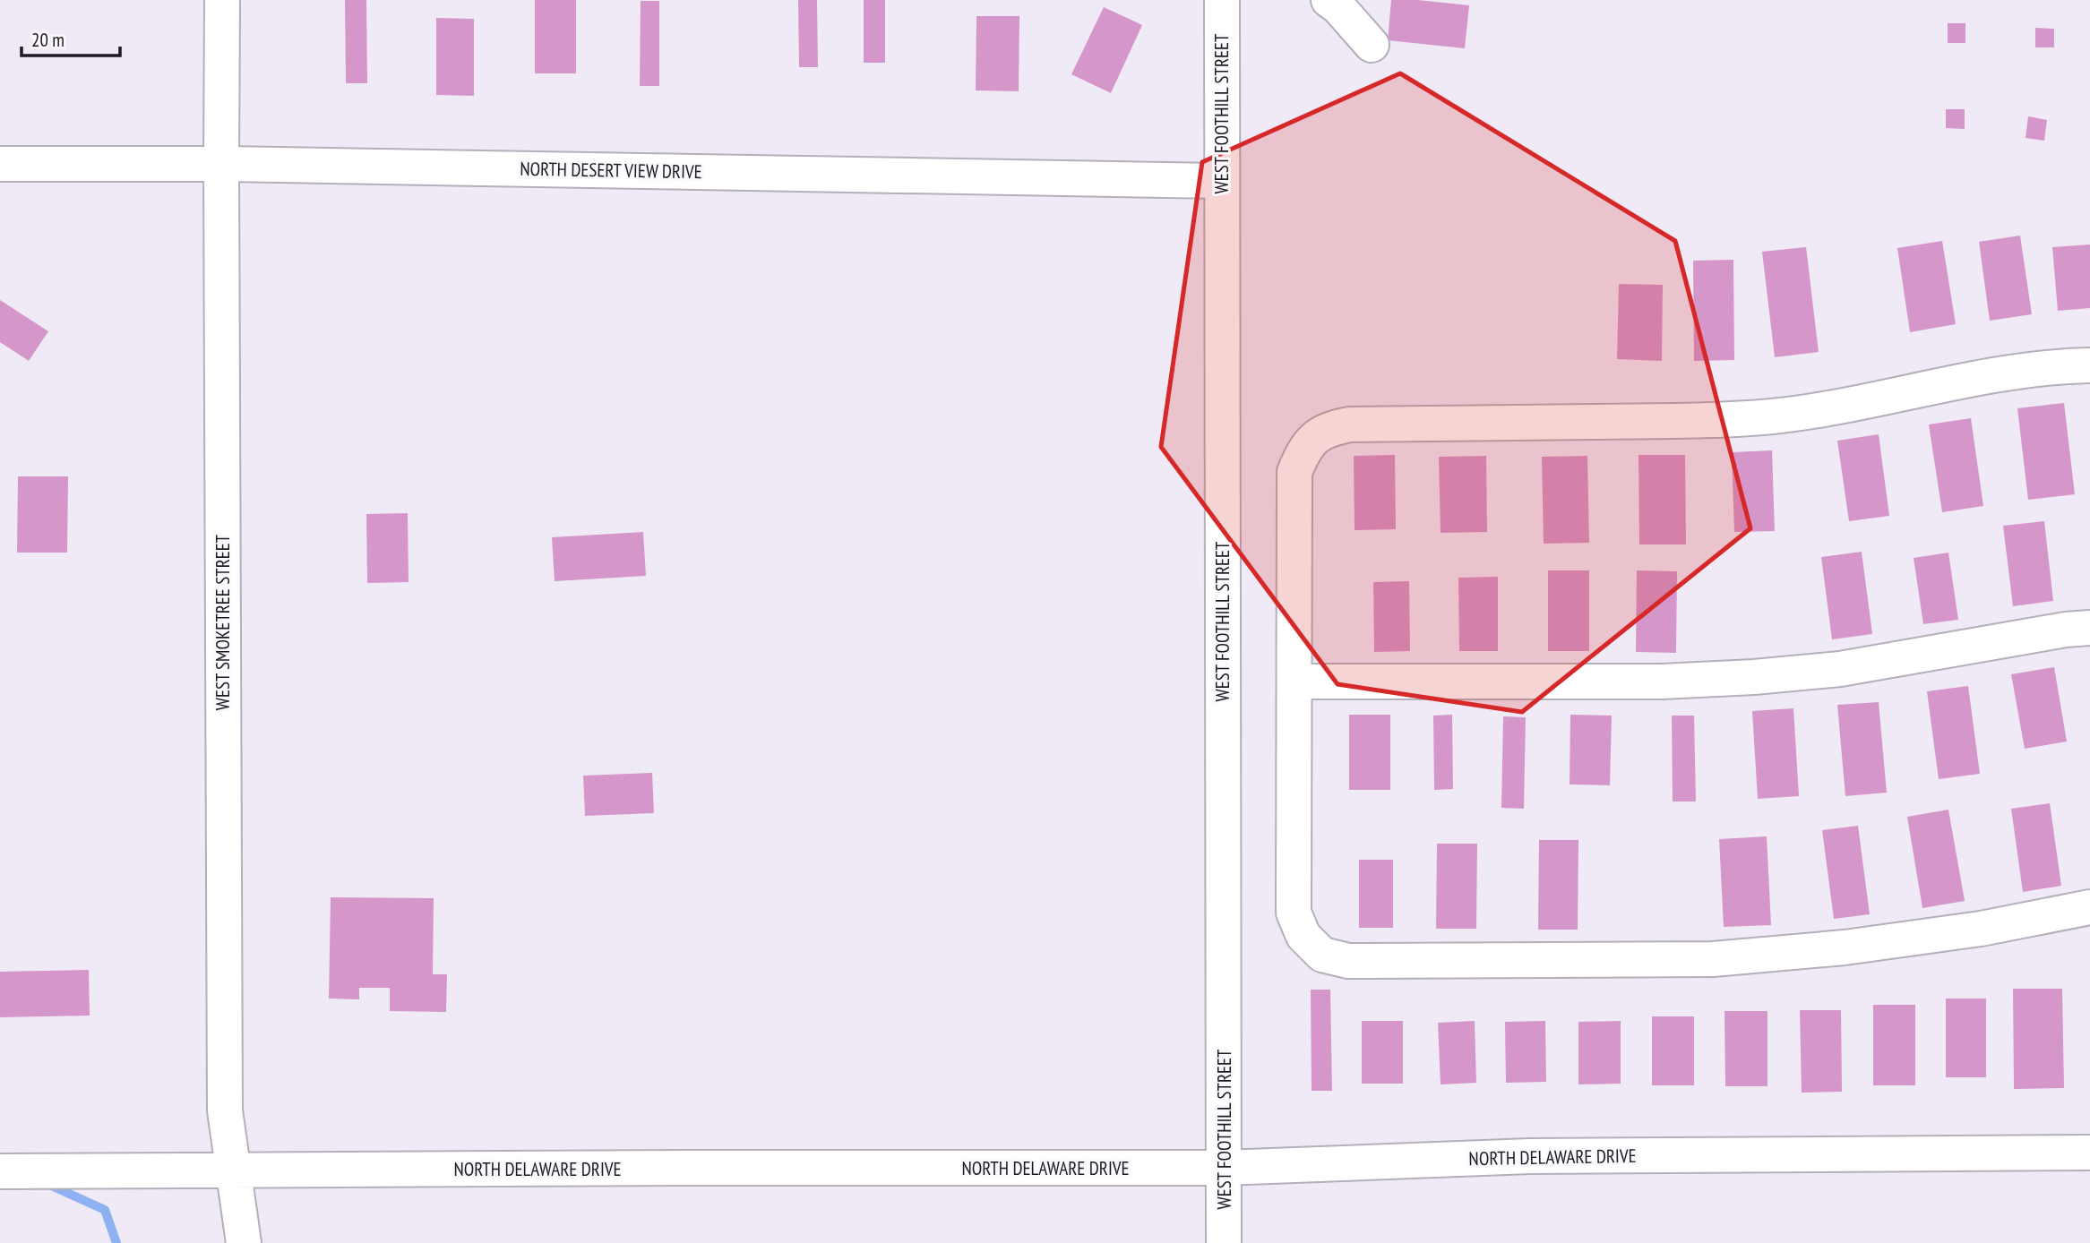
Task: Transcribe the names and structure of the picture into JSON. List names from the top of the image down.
{
  "streets": {
    "street": [
      "WEST FOOTHILL STREET",
      "NORTH DESERT VIEW DRIVE",
      "WEST SMOKETREE STREET",
      "NORTH DELAWARE DRIVE"
    ]
  },
  "crossings": [
    ["WEST FOOTHILL STREET", "NORTH DESERT VIEW DRIVE"],
    ["WEST FOOTHILL STREET", "NORTH DELAWARE DRIVE"],
    ["NORTH DESERT VIEW DRIVE", "WEST SMOKETREE STREET"],
    ["WEST SMOKETREE STREET", "NORTH DELAWARE DRIVE"]
  ],
  "scale_bar": "20 m"
}
